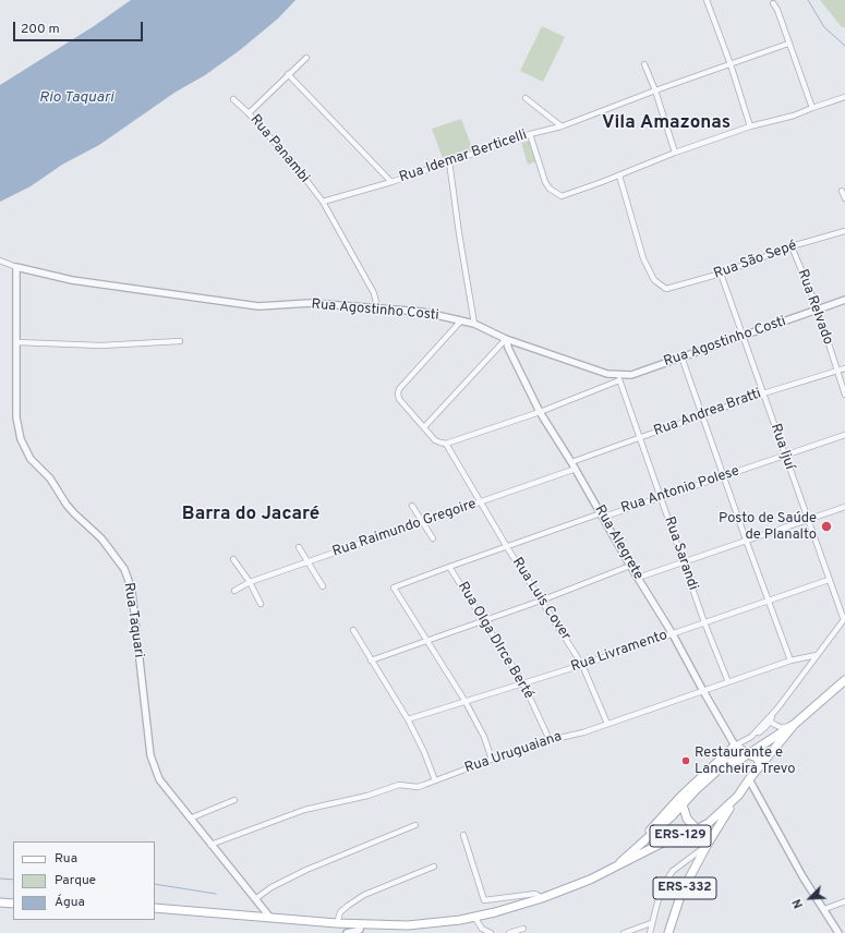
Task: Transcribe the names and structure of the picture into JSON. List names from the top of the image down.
{
  "streets": {
    "main road": ["ERS-129", "ERS-332"],
    "street": [
      "Rua Panambi",
      "Rua Idemar Berticelli",
      "Rua São Sepé",
      "Rua Relvado",
      "Rua Agostinho Costi",
      "Rua Andrea Bratti",
      "Rua Ijuí",
      "Rua Antonio Polese",
      "Rua Raimundo Gregoire",
      "Rua Alegrete",
      "Rua Sarandi",
      "Rua Luis Cover",
      "Rua Taquari",
      "Rua Olga DIrce Berté",
      "Rua Livramento",
      "Rua Uruguaiana"
    ]
  },
  "crossings": [
    ["Rua Panambi", "Rua Idemar Berticelli"],
    ["Rua Panambi", "Rua Agostinho Costi"],
    ["Rua São Sepé", "Rua Relvado"],
    ["Rua São Sepé", "Rua Ijuí"],
    ["Rua Relvado", "Rua Agostinho Costi"],
    ["Rua Relvado", "Rua Andrea Bratti"],
    ["Rua Agostinho Costi", "Rua Ijuí"],
    ["Rua Agostinho Costi", "Rua Alegrete"],
    ["Rua Agostinho Costi", "Rua Sarandi"],
    ["Rua Agostinho Costi", "Rua Taquari"],
    ["Rua Andrea Bratti", "Rua Ijuí"],
    ["Rua Andrea Bratti", "Rua Alegrete"],
    ["Rua Andrea Bratti", "Rua Sarandi"],
    ["Rua Ijuí", "Rua Antonio Polese"],
    ["Rua Ijuí", "Rua Livramento"],
    ["Rua Antonio Polese", "Rua Alegrete"],
    ["Rua Antonio Polese", "Rua Sarandi"],
    ["Rua Antonio Polese", "Rua Luis Cover"],
    ["Rua Antonio Polese", "Rua Olga DIrce Berté"],
    ["Rua Raimundo Gregoire", "Rua Alegrete"],
    ["Rua Raimundo Gregoire", "Rua Luis Cover"],
    ["Rua Alegrete", "Rua Livramento"],
    ["Rua Alegrete", "Rua Uruguaiana"],
    ["Rua Sarandi", "Rua Livramento"],
    ["Rua Sarandi", "Rua Uruguaiana"],
    ["Rua Luis Cover", "Rua Livramento"],
    ["Rua Luis Cover", "Rua Uruguaiana"],
    ["Rua Taquari", "Rua Uruguaiana"],
    ["Rua Taquari", "ERS-129"],
    ["Rua Olga DIrce Berté", "Rua Livramento"],
    ["Rua Olga DIrce Berté", "Rua Uruguaiana"],
    ["ERS-129", "ERS-332"]
  ],
  "districts": ["Vila Amazonas", "Barra do Jacaré"],
  "water": ["Rio Taquari"],
  "places": ["Posto de Saúde de Planalto", "Restaurante e Lancheira Trevo"],
  "legend": ["Rua", "Parque", "Água"],
  "scale_bar": "200 m",
  "north": "bottom left"
}
